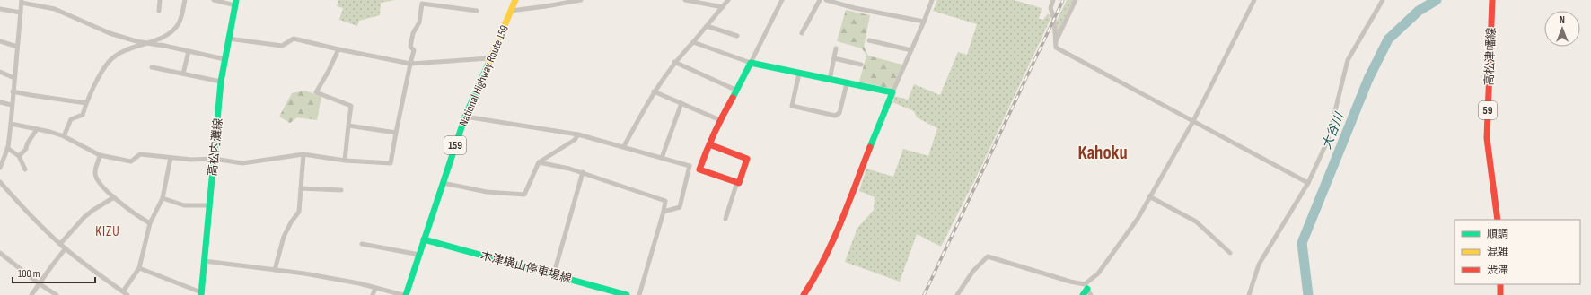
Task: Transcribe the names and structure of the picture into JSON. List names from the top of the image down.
{
  "streets": {
    "main road": [
      "高松津幡線",
      "National Highway Route 159",
      "59",
      "159",
      "高松内灘線",
      "木津横山停車場線"
    ]
  },
  "crossings": [
    ["National Highway Route 159", "木津横山停車場線"]
  ],
  "districts": ["Kahoku", "KIZU"],
  "water": ["大谷川"],
  "legend": ["順調", "混雑", "渋滞"],
  "scale_bar": "100 m",
  "north": "top"
}
